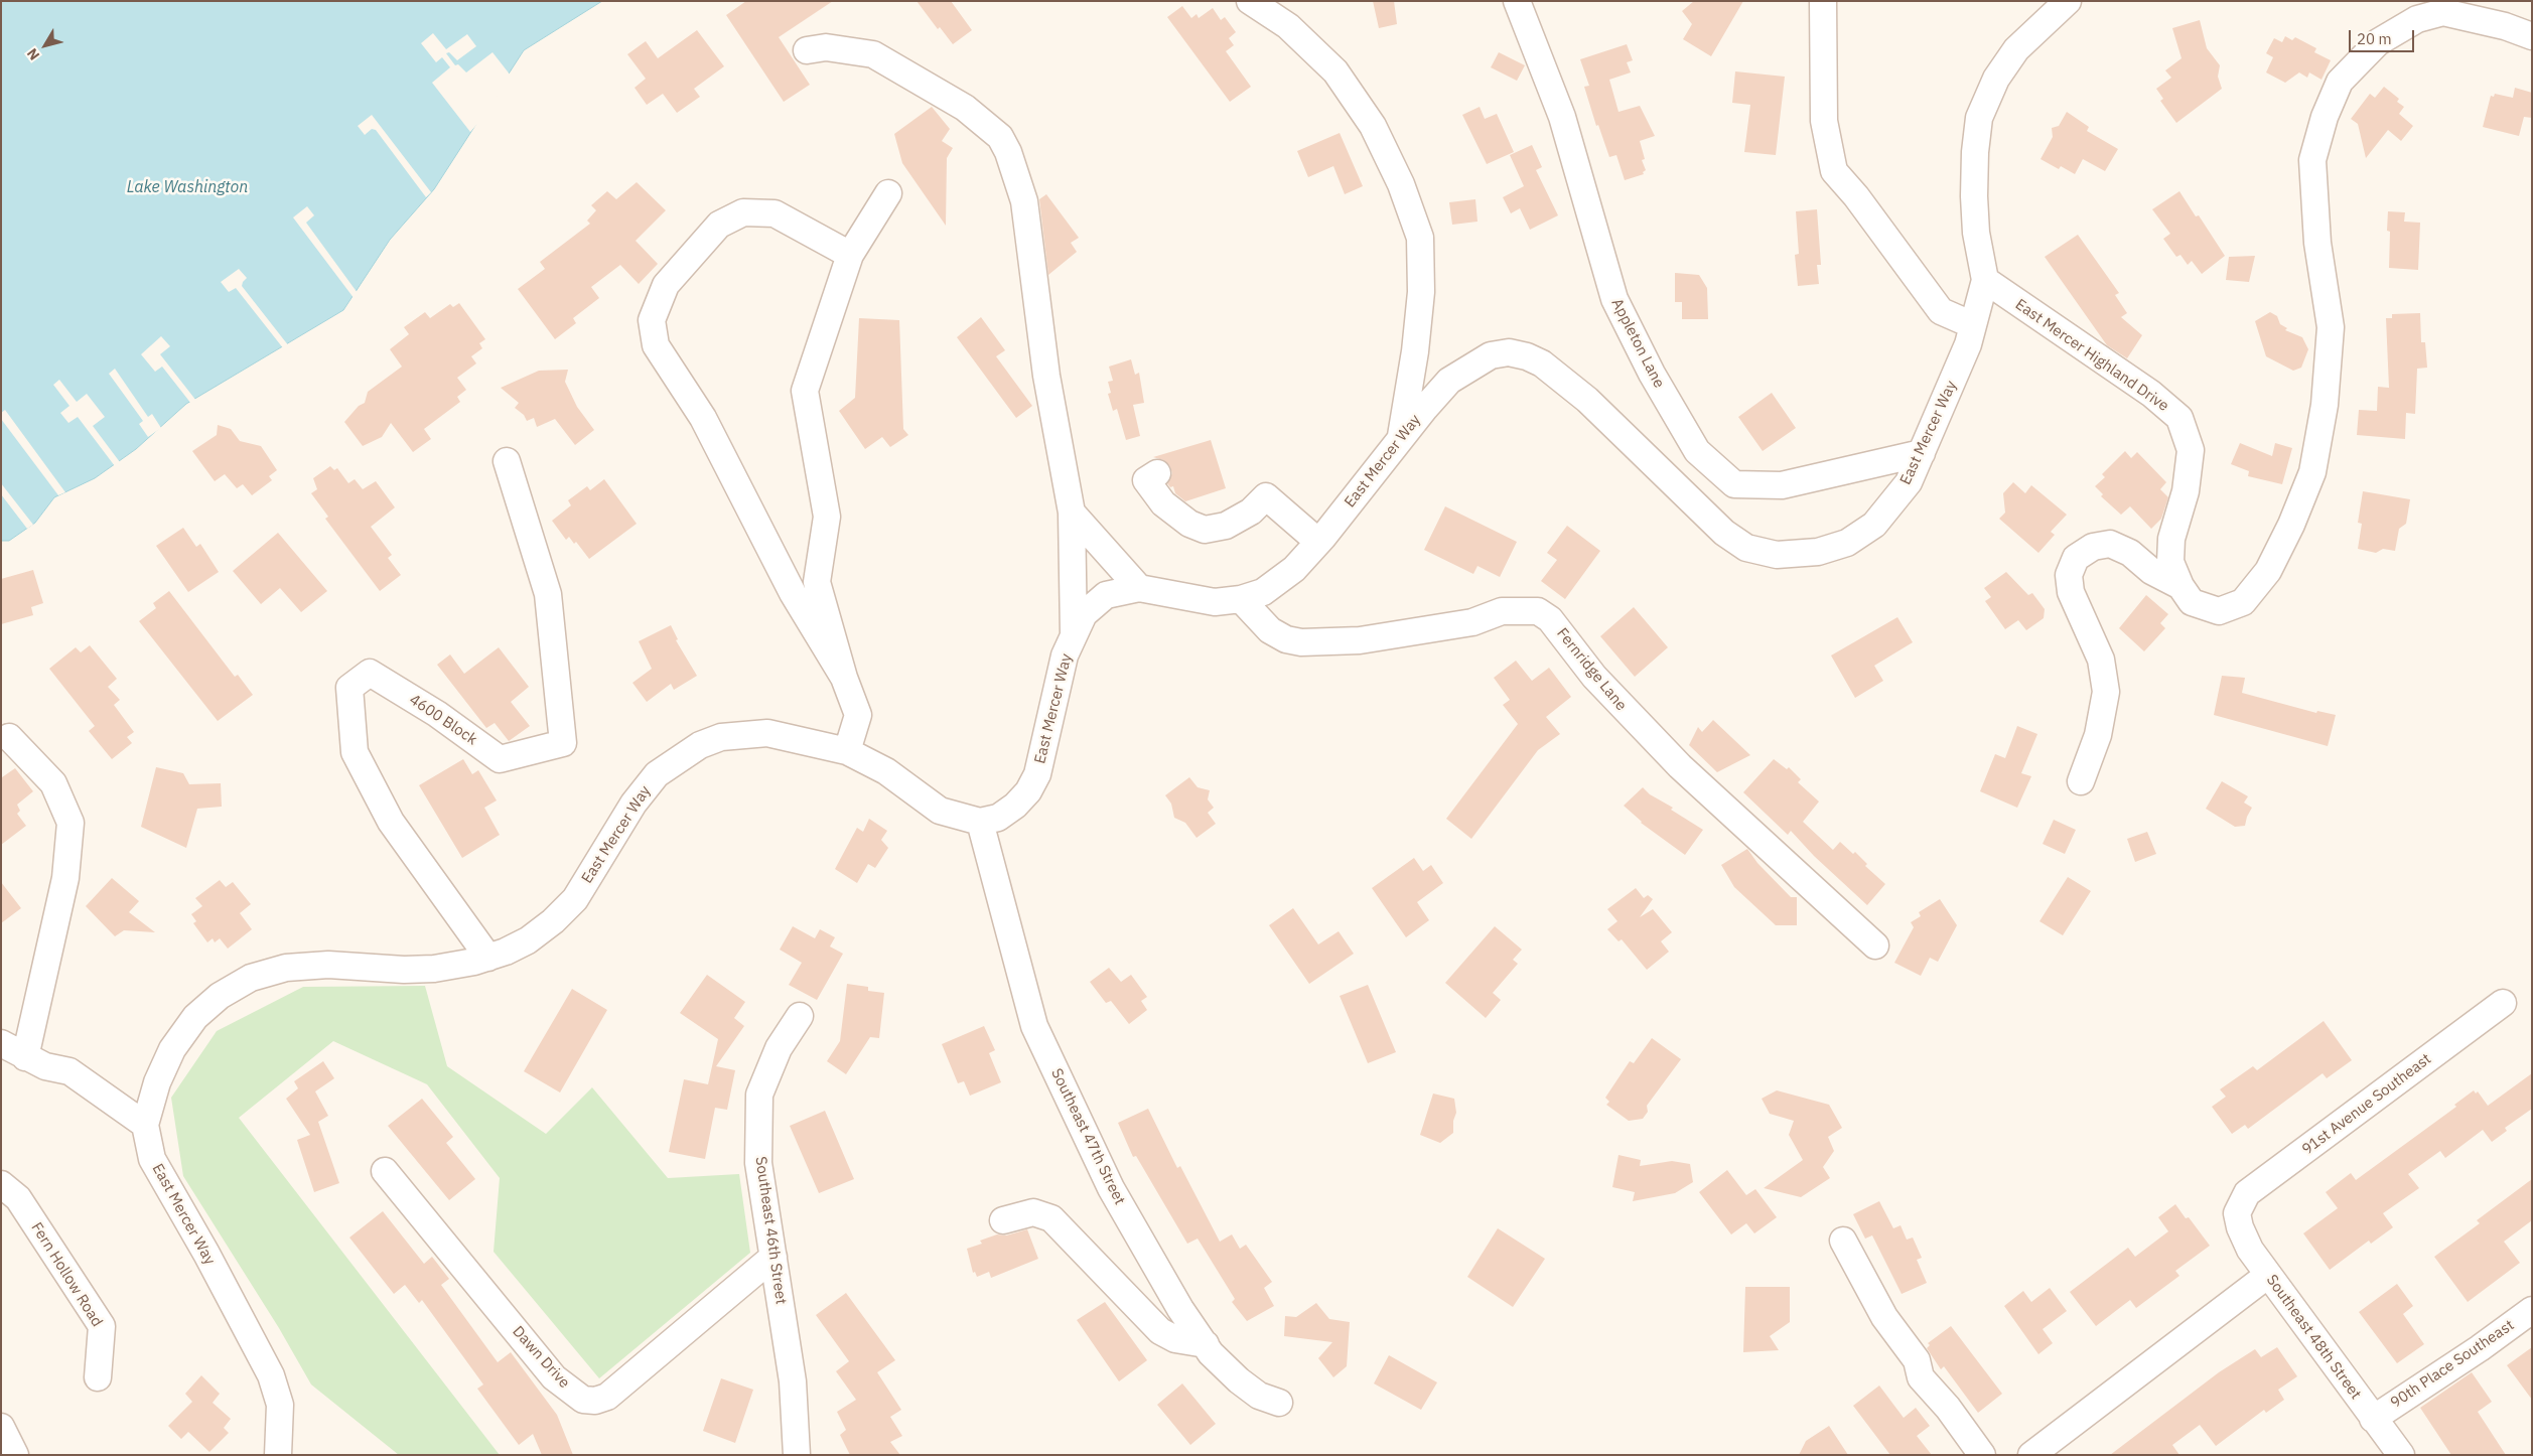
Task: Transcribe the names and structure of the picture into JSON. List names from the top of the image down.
{
  "streets": {
    "street": [
      "Appleton Lane",
      "East Mercer Highland Drive",
      "East Mercer Way",
      "Fernridge Lane",
      "4600 Block",
      "91st Avenue Southeast",
      "Southeast 47th Street",
      "Southeast 46th Street",
      "Fern Hollow Road",
      "Southeast 48th Street",
      "Dawn Drive",
      "90th Place Southeast"
    ]
  },
  "crossings": [
    ["Appleton Lane", "East Mercer Way"],
    ["East Mercer Highland Drive", "East Mercer Way"],
    ["East Mercer Way", "Fernridge Lane"],
    ["East Mercer Way", "4600 Block"],
    ["East Mercer Way", "Southeast 47th Street"],
    ["91st Avenue Southeast", "Southeast 48th Street"],
    ["Southeast 46th Street", "Dawn Drive"],
    ["Southeast 48th Street", "90th Place Southeast"]
  ],
  "water": ["Lake Washington"],
  "scale_bar": "20 m",
  "north": "bottom left"
}
